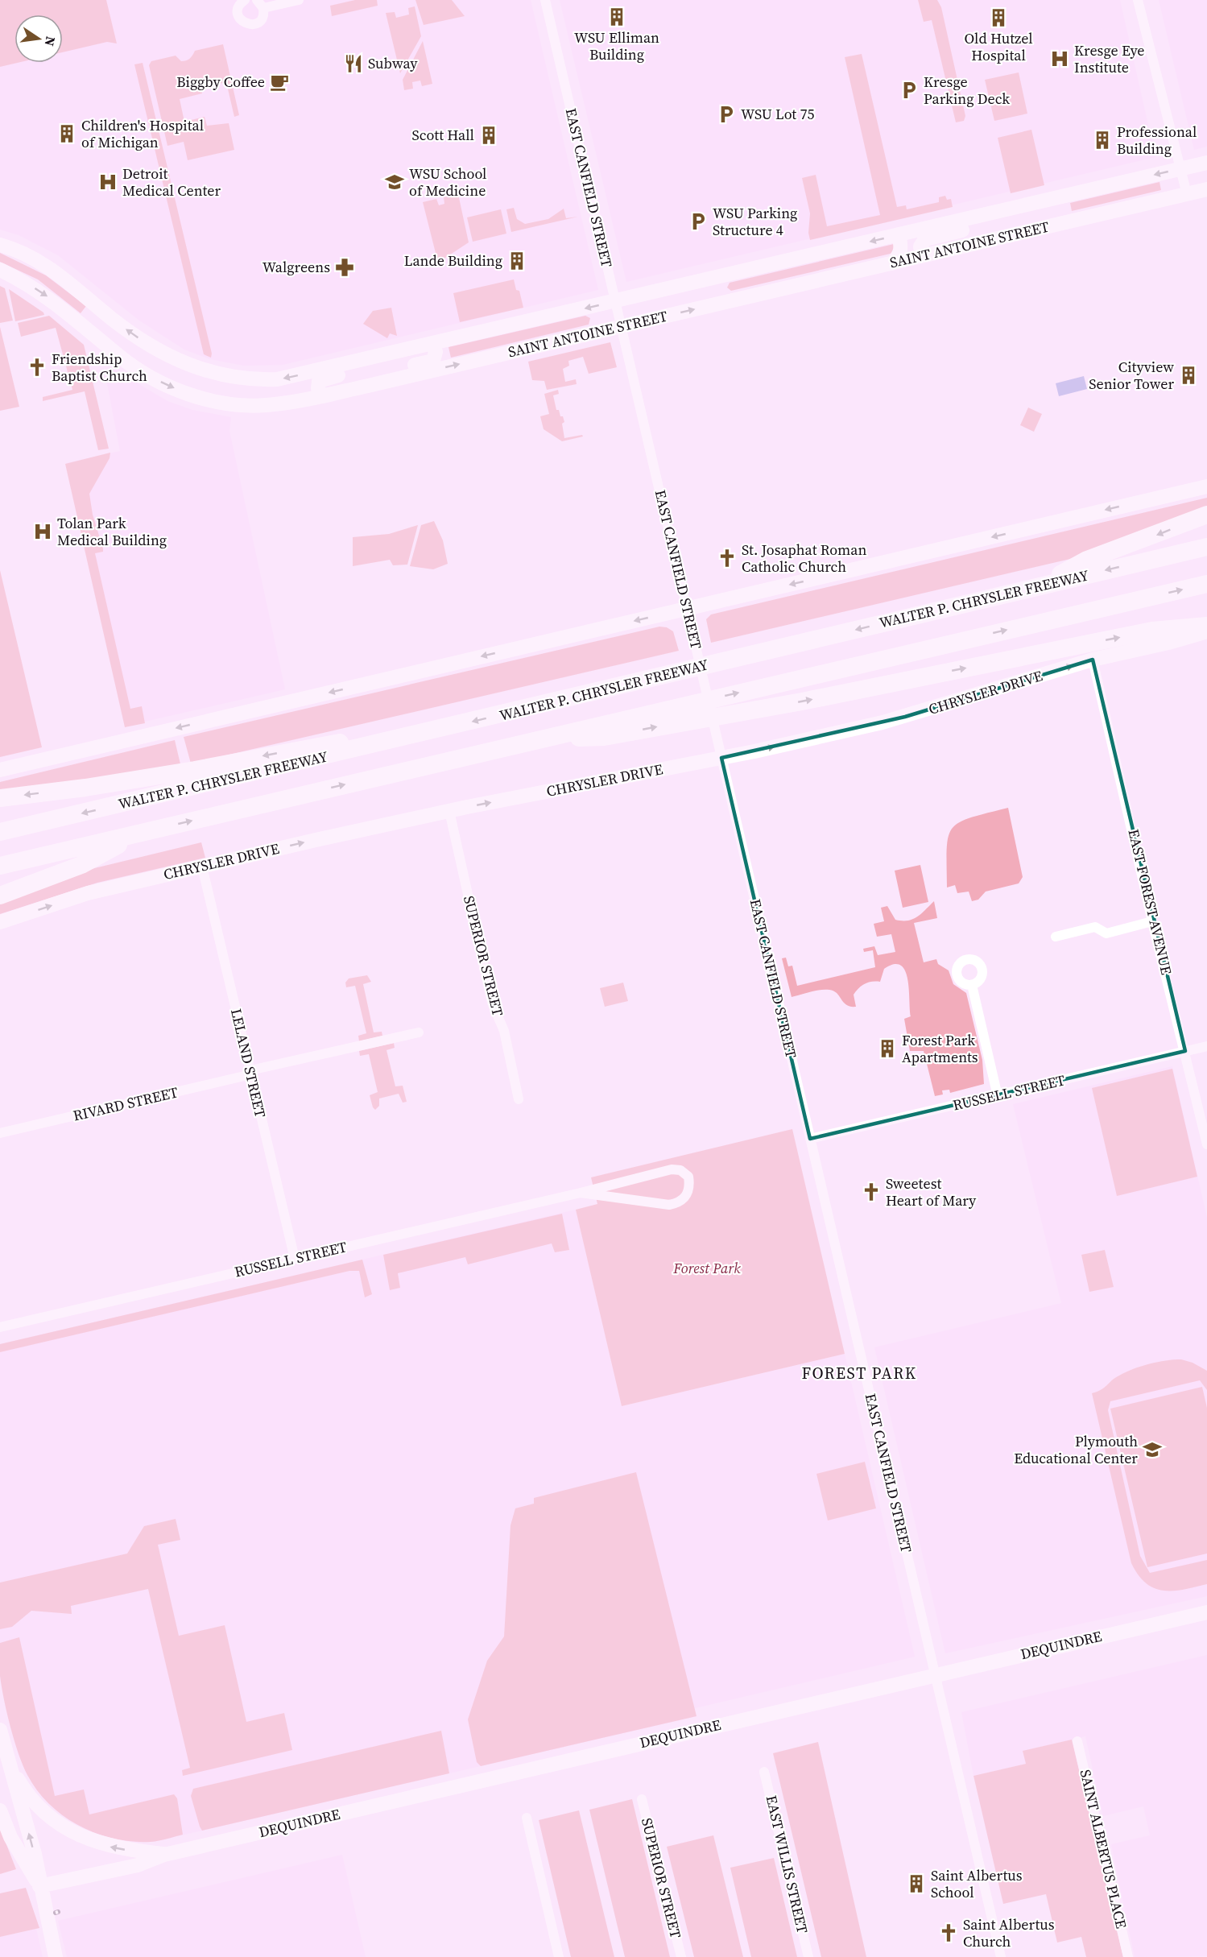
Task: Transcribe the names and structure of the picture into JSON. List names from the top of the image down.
{
  "streets": {
    "highway": ["WALTER P. CHRYSLER FREEWAY"],
    "street": [
      "EAST CANFIELD STREET",
      "SAINT ANTOINE STREET",
      "CHRYSLER DRIVE",
      "EAST FOREST AVENUE",
      "SUPERIOR STREET",
      "LELAND STREET",
      "RUSSELL STREET",
      "RIVARD STREET",
      "DEQUINDRE",
      "SAINT ALBERTUS PLACE",
      "EAST WILLIS STREET"
    ]
  },
  "crossings": [
    ["EAST CANFIELD STREET", "SAINT ANTOINE STREET"],
    ["EAST CANFIELD STREET", "CHRYSLER DRIVE"],
    ["EAST CANFIELD STREET", "RUSSELL STREET"],
    ["EAST CANFIELD STREET", "DEQUINDRE"],
    ["CHRYSLER DRIVE", "EAST FOREST AVENUE"],
    ["CHRYSLER DRIVE", "SUPERIOR STREET"],
    ["CHRYSLER DRIVE", "LELAND STREET"],
    ["EAST FOREST AVENUE", "RUSSELL STREET"],
    ["LELAND STREET", "RUSSELL STREET"],
    ["LELAND STREET", "RIVARD STREET"]
  ],
  "one_way": ["CHRYSLER DRIVE"],
  "districts": ["FOREST PARK"],
  "parks": ["Forest Park"],
  "places": {
    "building": [
      "WSU Elliman Building",
      "Old Hutzel Hospital",
      "Children's Hospital of Michigan",
      "Scott Hall",
      "Professional Building",
      "Lande Building",
      "Cityview Senior Tower",
      "Forest Park Apartments",
      "Saint Albertus School"
    ],
    "hospital": ["Kresge Eye Institute", "Detroit Medical Center", "Tolan Park Medical Building"],
    "restaurant": ["Subway"],
    "cafe": ["Biggby Coffee"],
    "parking": ["Kresge Parking Deck", "WSU Lot 75", "WSU Parking Structure 4"],
    "school or university": ["WSU School of Medicine", "Plymouth Educational Center"],
    "pharmacy": ["Walgreens"],
    "church": [
      "Friendship Baptist Church",
      "St. Josaphat Roman Catholic Church",
      "Sweetest Heart of Mary",
      "Saint Albertus Church"
    ]
  },
  "north": "right"
}
